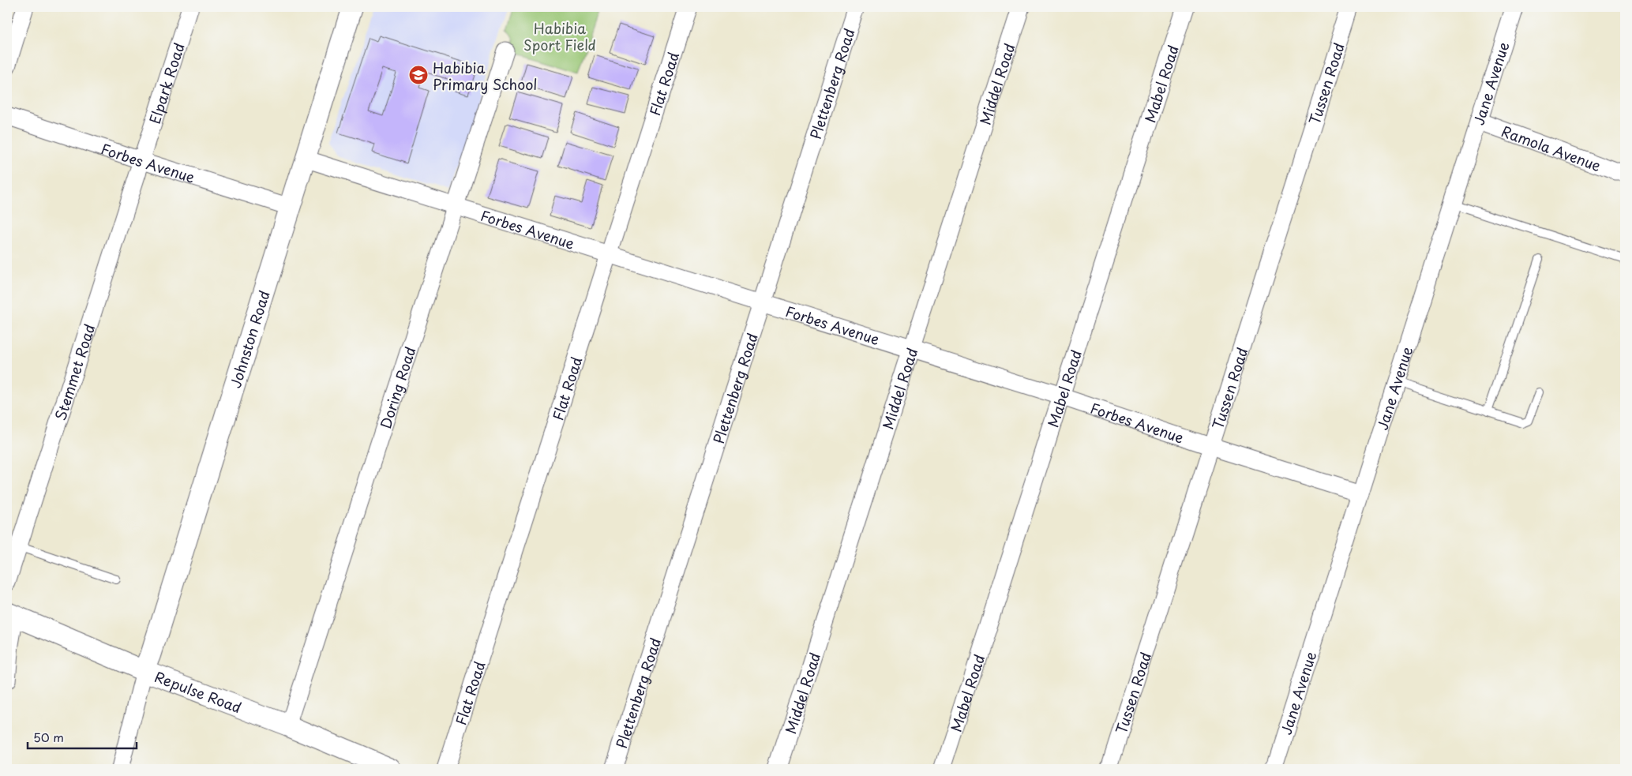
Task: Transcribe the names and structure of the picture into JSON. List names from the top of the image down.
{
  "streets": {
    "street": [
      "Tussen Road",
      "Jane Avenue",
      "Elpark Road",
      "Flat Road",
      "Plettenberg Road",
      "Middel Road",
      "Mabel Road",
      "Ramola Avenue",
      "Forbes Avenue",
      "Johnston Road",
      "Stemmet Road",
      "Doring Road",
      "Repulse Road"
    ]
  },
  "crossings": [
    ["Tussen Road", "Forbes Avenue"],
    ["Jane Avenue", "Ramola Avenue"],
    ["Jane Avenue", "Forbes Avenue"],
    ["Elpark Road", "Forbes Avenue"],
    ["Elpark Road", "Stemmet Road"],
    ["Flat Road", "Forbes Avenue"],
    ["Plettenberg Road", "Forbes Avenue"],
    ["Middel Road", "Forbes Avenue"],
    ["Mabel Road", "Forbes Avenue"],
    ["Forbes Avenue", "Johnston Road"],
    ["Forbes Avenue", "Stemmet Road"],
    ["Forbes Avenue", "Doring Road"],
    ["Johnston Road", "Repulse Road"],
    ["Doring Road", "Repulse Road"]
  ],
  "parks": ["Habibia Sport Field"],
  "places": {
    "school or university": ["Habibia Primary School"]
  },
  "scale_bar": "50 m"
}
